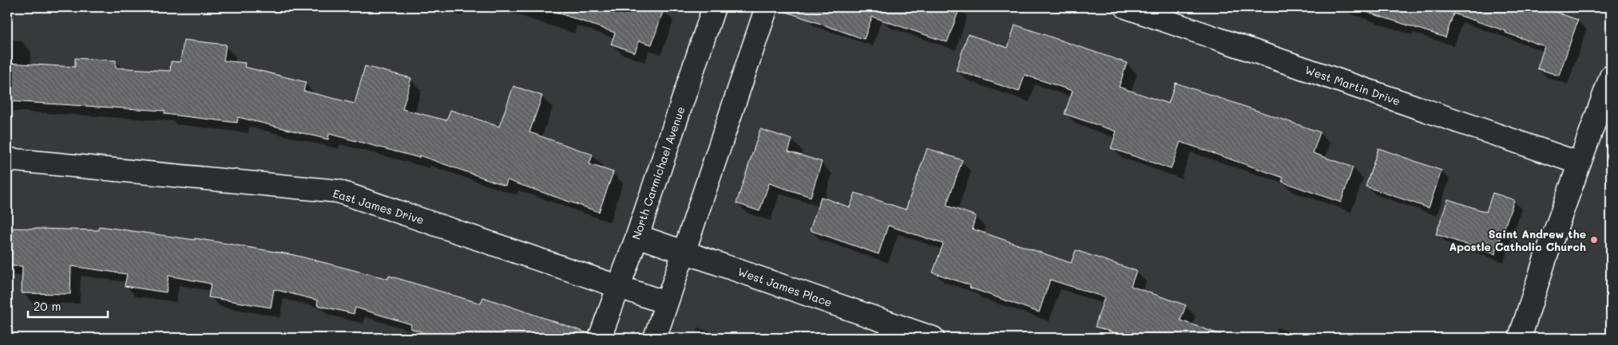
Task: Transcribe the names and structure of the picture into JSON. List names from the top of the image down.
{
  "streets": {
    "street": [
      "West Martin Drive",
      "North Carmichael Avenue",
      "East James Drive",
      "West James Place"
    ]
  },
  "crossings": [
    ["North Carmichael Avenue", "East James Drive"],
    ["North Carmichael Avenue", "West James Place"]
  ],
  "places": ["Saint Andrew the Apostle Catholic Church"],
  "scale_bar": "20 m"
}
